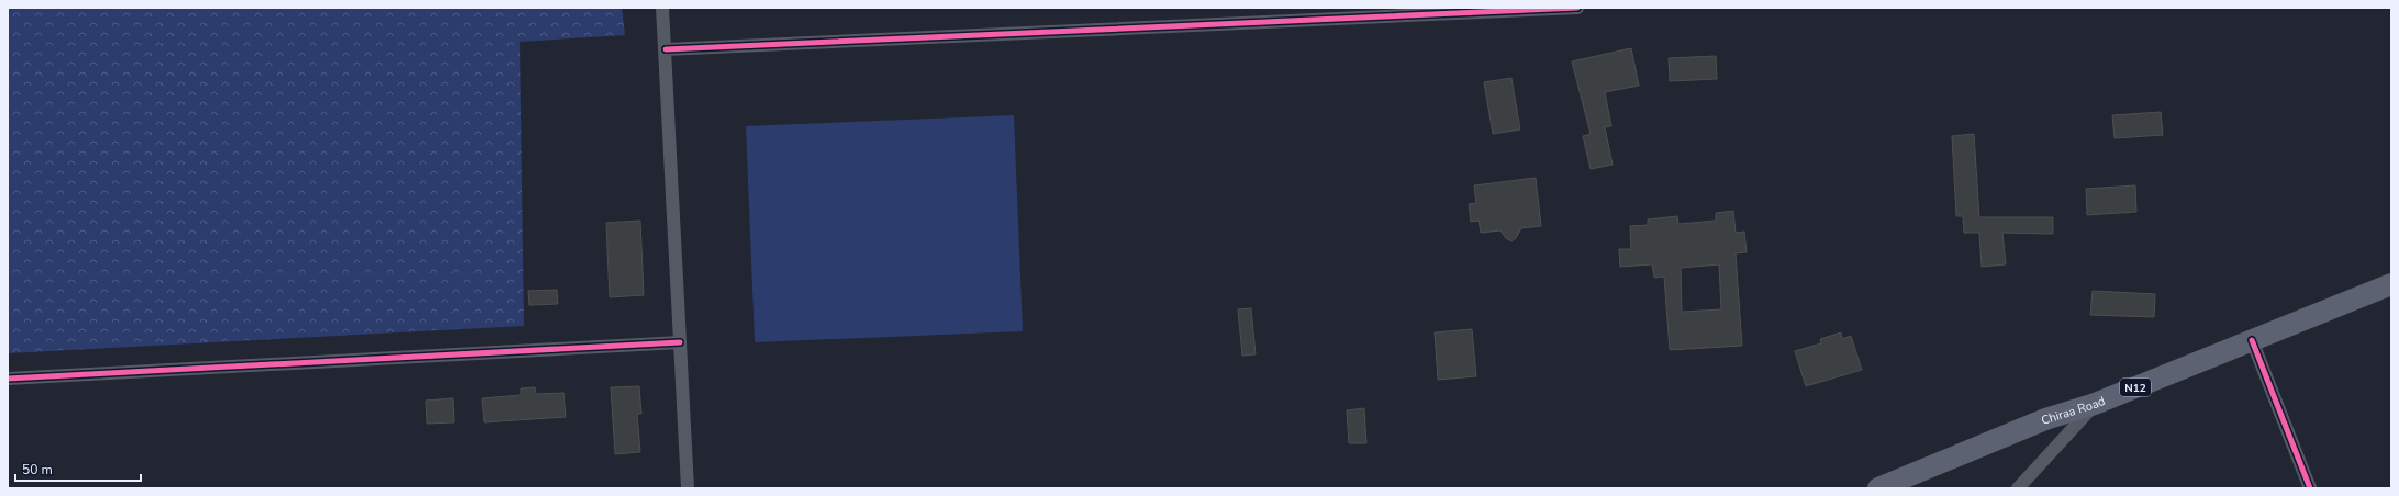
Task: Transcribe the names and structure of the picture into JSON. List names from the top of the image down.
{
  "streets": {
    "highway": ["N12", "Chiraa Road"]
  },
  "scale_bar": "50 m"
}
